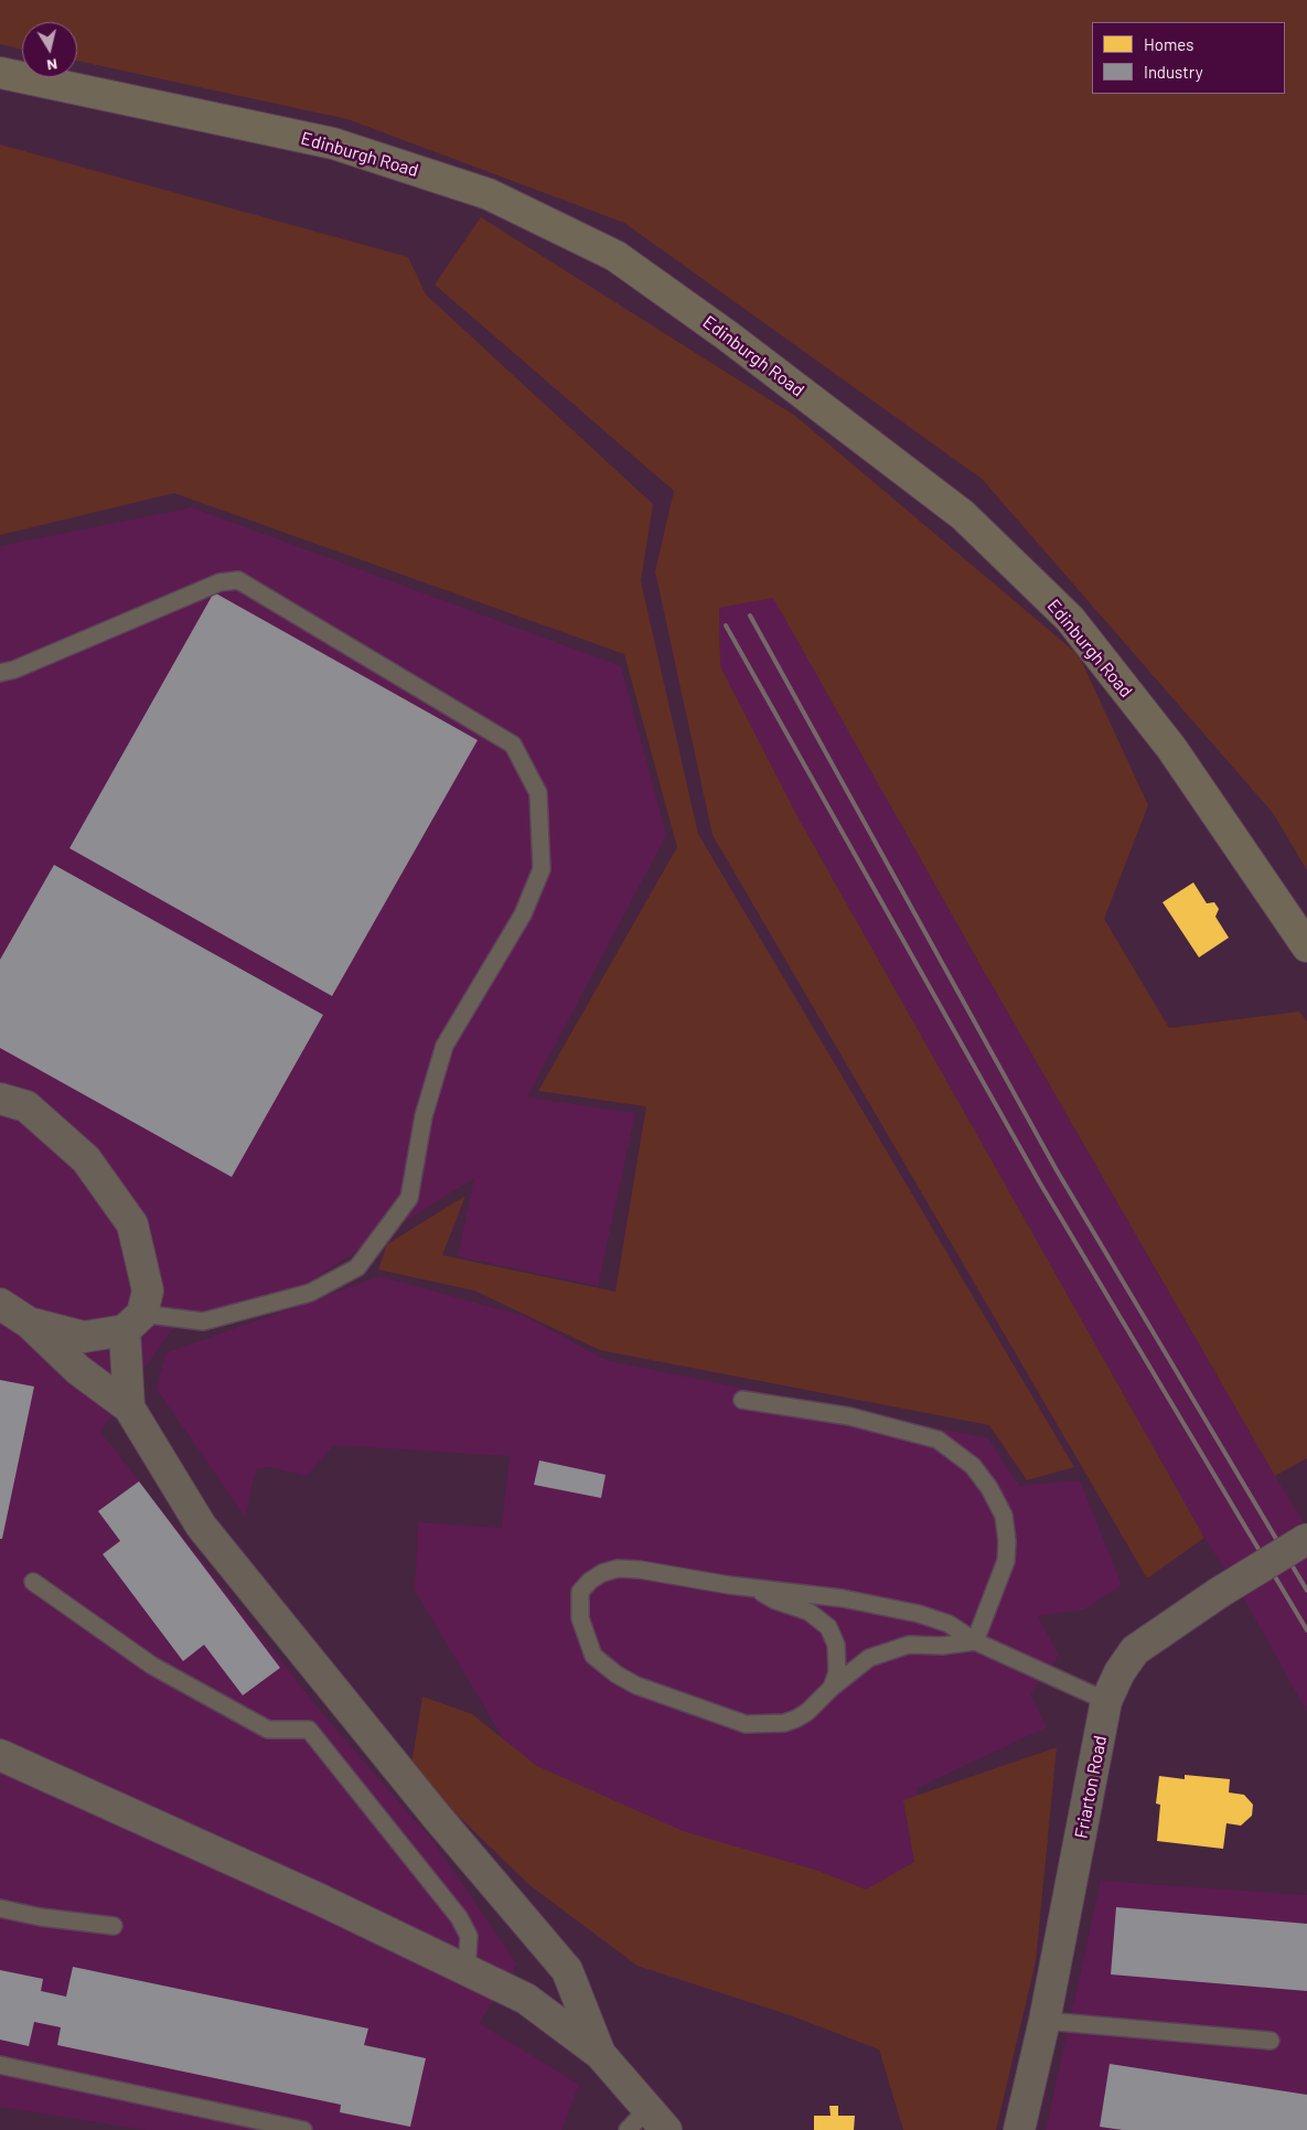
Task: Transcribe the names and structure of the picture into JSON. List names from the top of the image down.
{
  "streets": {
    "main road": ["Edinburgh Road"],
    "street": ["Friarton Road"]
  },
  "legend": ["Homes", "Industry"],
  "north": "bottom"
}
